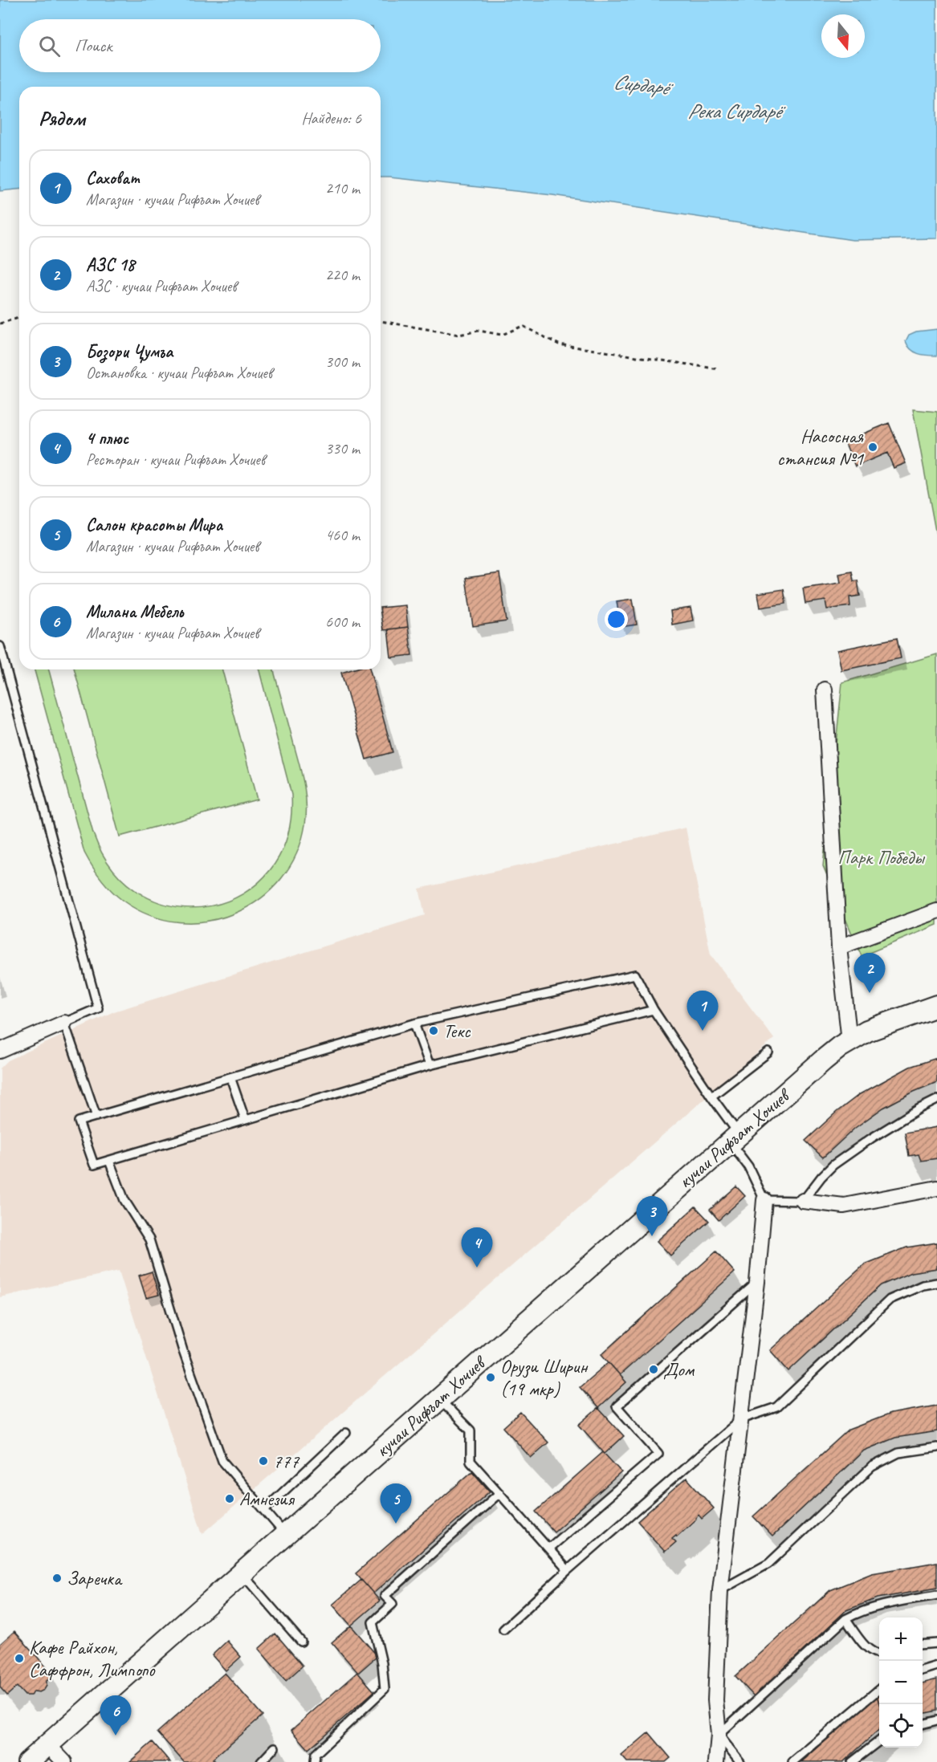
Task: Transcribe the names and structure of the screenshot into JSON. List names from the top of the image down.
{
  "streets": {
    "main road": ["кучаи Рифъат Хочиев"]
  },
  "water": ["Сирдарё", "Река Сирдарё"],
  "parks": ["Парк Победы"],
  "places": [
    "Насосная стансия №1",
    "Текс",
    "Дом",
    "Орузи Ширин (19 мкр)",
    "777",
    "Амнезия",
    "Заречка",
    "Кафе Райхон, Саффрон, Лимпопо"
  ],
  "north": "bottom",
  "page": {
    "search": "Поиск",
    "heading": ["Рядом", "Найдено: 6"],
    "list": [
      {
        "mark": "1",
        "name": "Саховат",
        "note": "Магазин · кучаи Рифъат Хочиев",
        "value": "210 m"
      },
      {
        "mark": "2",
        "name": "АЗС 18",
        "note": "АЗС · кучаи Рифъат Хочиев",
        "value": "220 m"
      },
      {
        "mark": "3",
        "name": "Бозори Ҷумъа",
        "note": "Остановка · кучаи Рифъат Хочиев",
        "value": "300 m"
      },
      {
        "mark": "4",
        "name": "4 плюс",
        "note": "Ресторан · кучаи Рифъат Хочиев",
        "value": "330 m"
      },
      {
        "mark": "5",
        "name": "Салон красоты Мира",
        "note": "Магазин · кучаи Рифъат Хочиев",
        "value": "460 m"
      },
      {
        "mark": "6",
        "name": "Милана Мебель",
        "note": "Магазин · кучаи Рифъат Хочиев",
        "value": "600 m"
      }
    ],
    "pins": [
      "2",
      "1",
      "3",
      "4",
      "5",
      "6"
    ],
    "map_buttons": ["+", "−"]
  }
}
